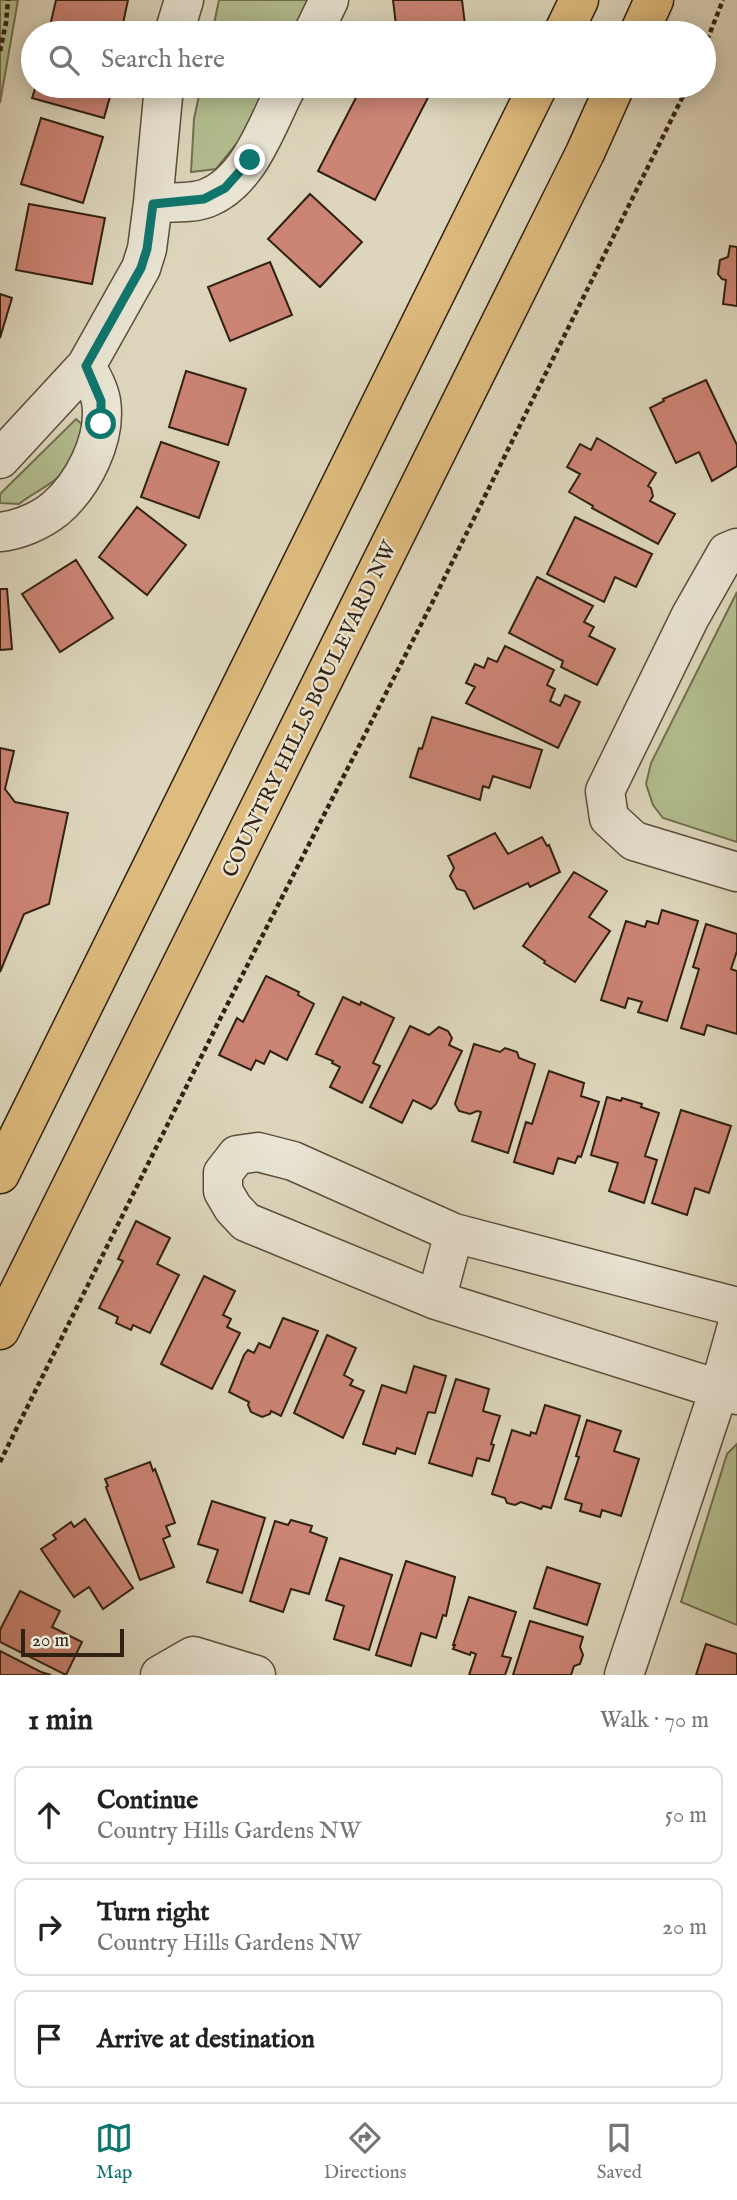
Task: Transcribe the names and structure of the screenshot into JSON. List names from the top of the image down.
{
  "streets": {
    "main road": ["COUNTRY HILLS BOULEVARD NW"]
  },
  "scale_bar": "20 m",
  "page": {
    "search": "Search here",
    "scale": "20 m",
    "heading": ["1 min", "Walk · 70 m"],
    "list": [
      ["Continue", "Country Hills Gardens NW", "50 m"],
      ["Turn right", "Country Hills Gardens NW", "20 m"],
      "Arrive at destination"
    ],
    "nav": ["Map", "Directions", "Saved"]
  }
}
